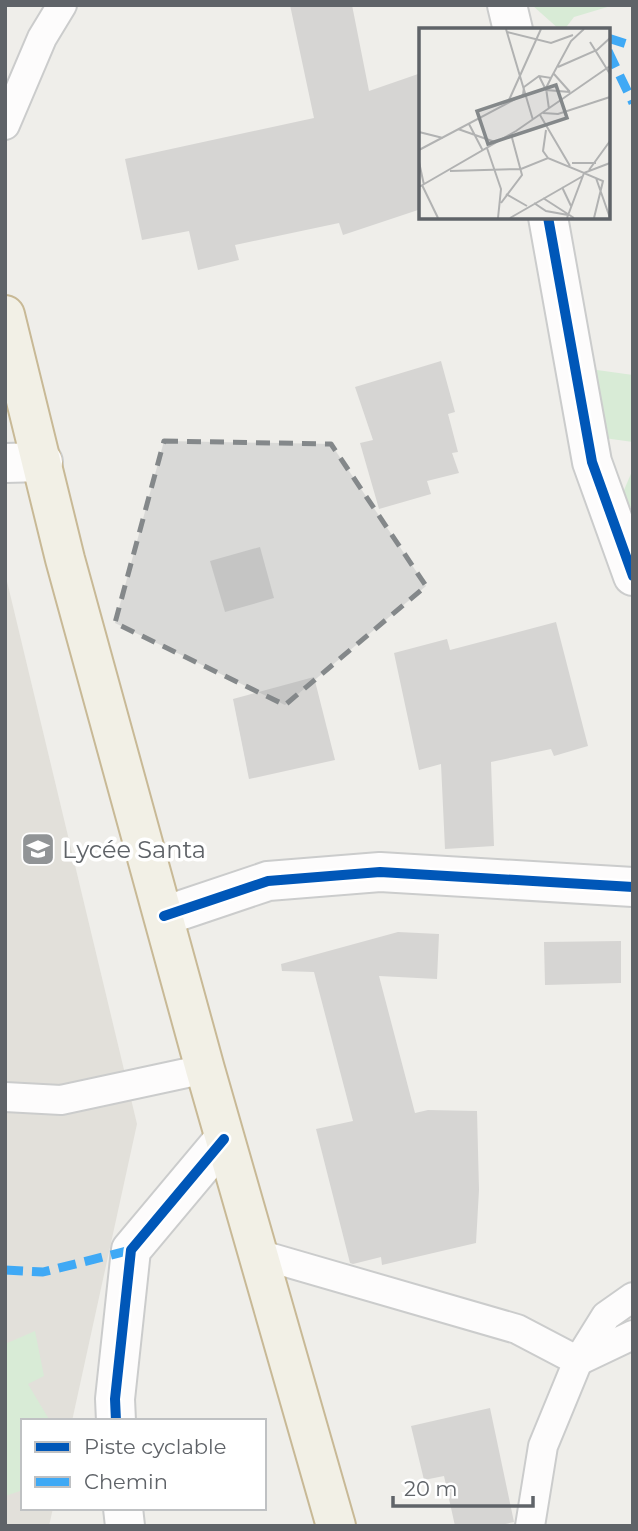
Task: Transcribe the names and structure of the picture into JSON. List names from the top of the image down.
{
  "places": {
    "school or university": ["Lycée Santa"]
  },
  "legend": ["Piste cyclable", "Chemin"],
  "scale_bar": "20 m"
}
